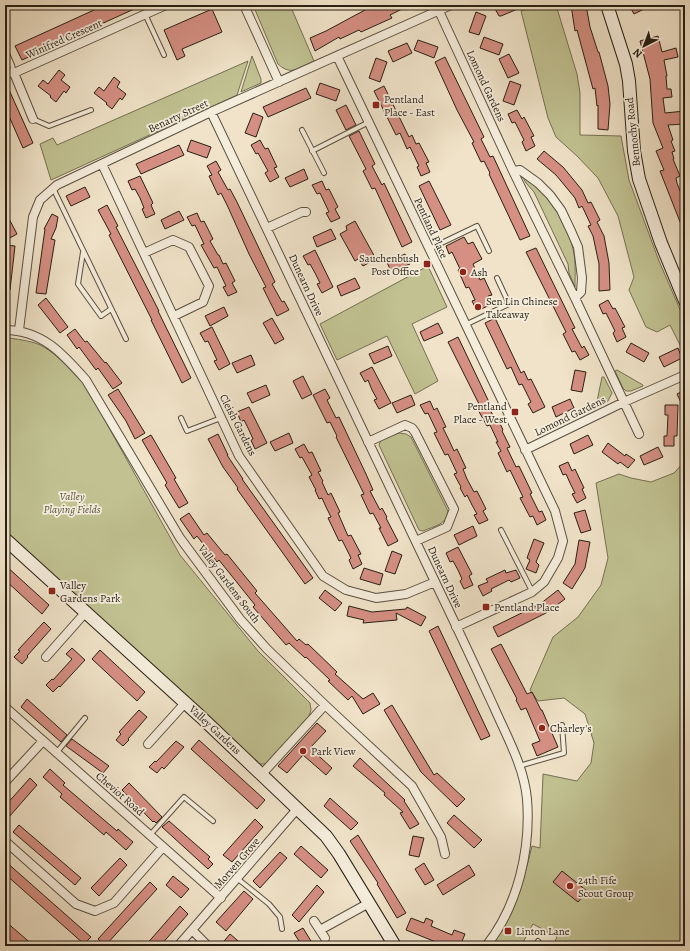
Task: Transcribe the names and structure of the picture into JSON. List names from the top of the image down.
{
  "streets": {
    "street": [
      "Winifred Crescent",
      "Lomond Gardens",
      "Benarty Street",
      "Bennochy Road",
      "Pentland Place",
      "Dunearn Drive",
      "Cleish Gardens",
      "Valley Gardens South",
      "Valley Gardens",
      "Cheviot Road",
      "Morven Grove"
    ]
  },
  "crossings": [
    ["Lomond Gardens", "Benarty Street"],
    ["Lomond Gardens", "Pentland Place"],
    ["Benarty Street", "Pentland Place"],
    ["Benarty Street", "Dunearn Drive"],
    ["Benarty Street", "Cleish Gardens"],
    ["Benarty Street", "Valley Gardens South"],
    ["Pentland Place", "Dunearn Drive"],
    ["Dunearn Drive", "Cleish Gardens"],
    ["Valley Gardens", "Morven Grove"],
    ["Cheviot Road", "Morven Grove"]
  ],
  "parks": ["Valley Playing Fields"],
  "places": {
    "transit": [
      "Pentland Place - East",
      "Sauchenbush Post Office",
      "Pentland Place - West",
      "Valley Gardens Park",
      "Pentland Place",
      "Linton Lane"
    ],
    "other": [
      "Ash",
      "Sen Lin Chinese Takeaway",
      "Charley's",
      "Park View",
      "24th Fife Scout Group"
    ]
  },
  "north": "bottom left"
}
